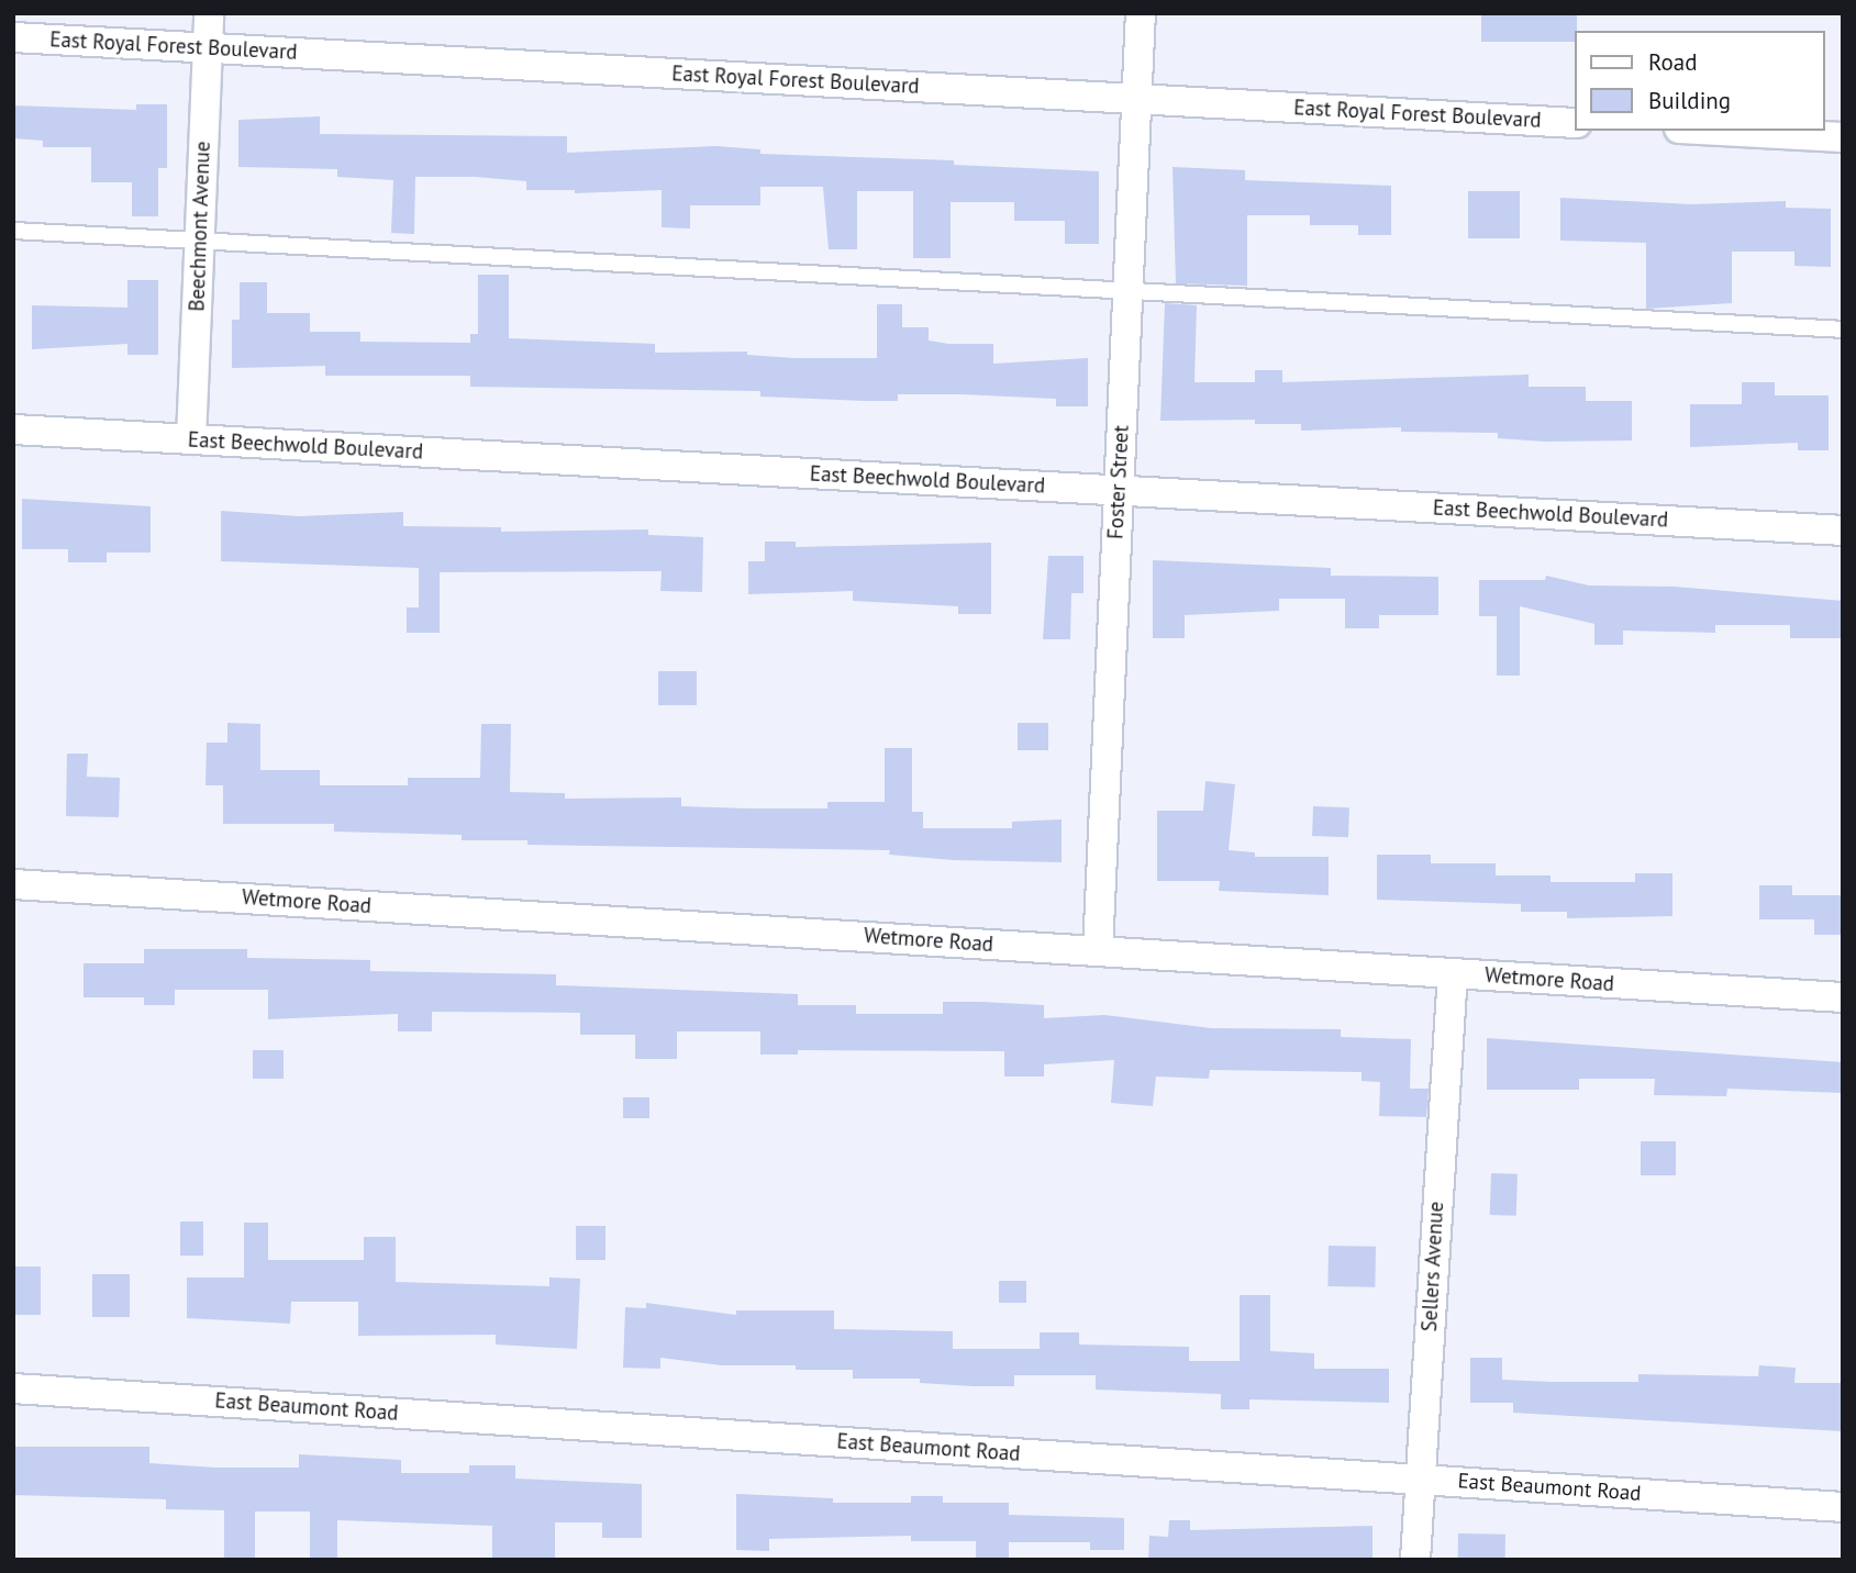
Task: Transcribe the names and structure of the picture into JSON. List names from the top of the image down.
{
  "streets": {
    "street": [
      "East Royal Forest Boulevard",
      "Beechmont Avenue",
      "East Beechwold Boulevard",
      "Foster Street",
      "Wetmore Road",
      "Sellers Avenue",
      "East Beaumont Road"
    ]
  },
  "crossings": [
    ["East Royal Forest Boulevard", "Beechmont Avenue"],
    ["East Royal Forest Boulevard", "Foster Street"],
    ["Beechmont Avenue", "East Beechwold Boulevard"],
    ["East Beechwold Boulevard", "Foster Street"],
    ["Foster Street", "Wetmore Road"],
    ["Wetmore Road", "Sellers Avenue"],
    ["Sellers Avenue", "East Beaumont Road"]
  ],
  "legend": ["Road", "Building"]
}
